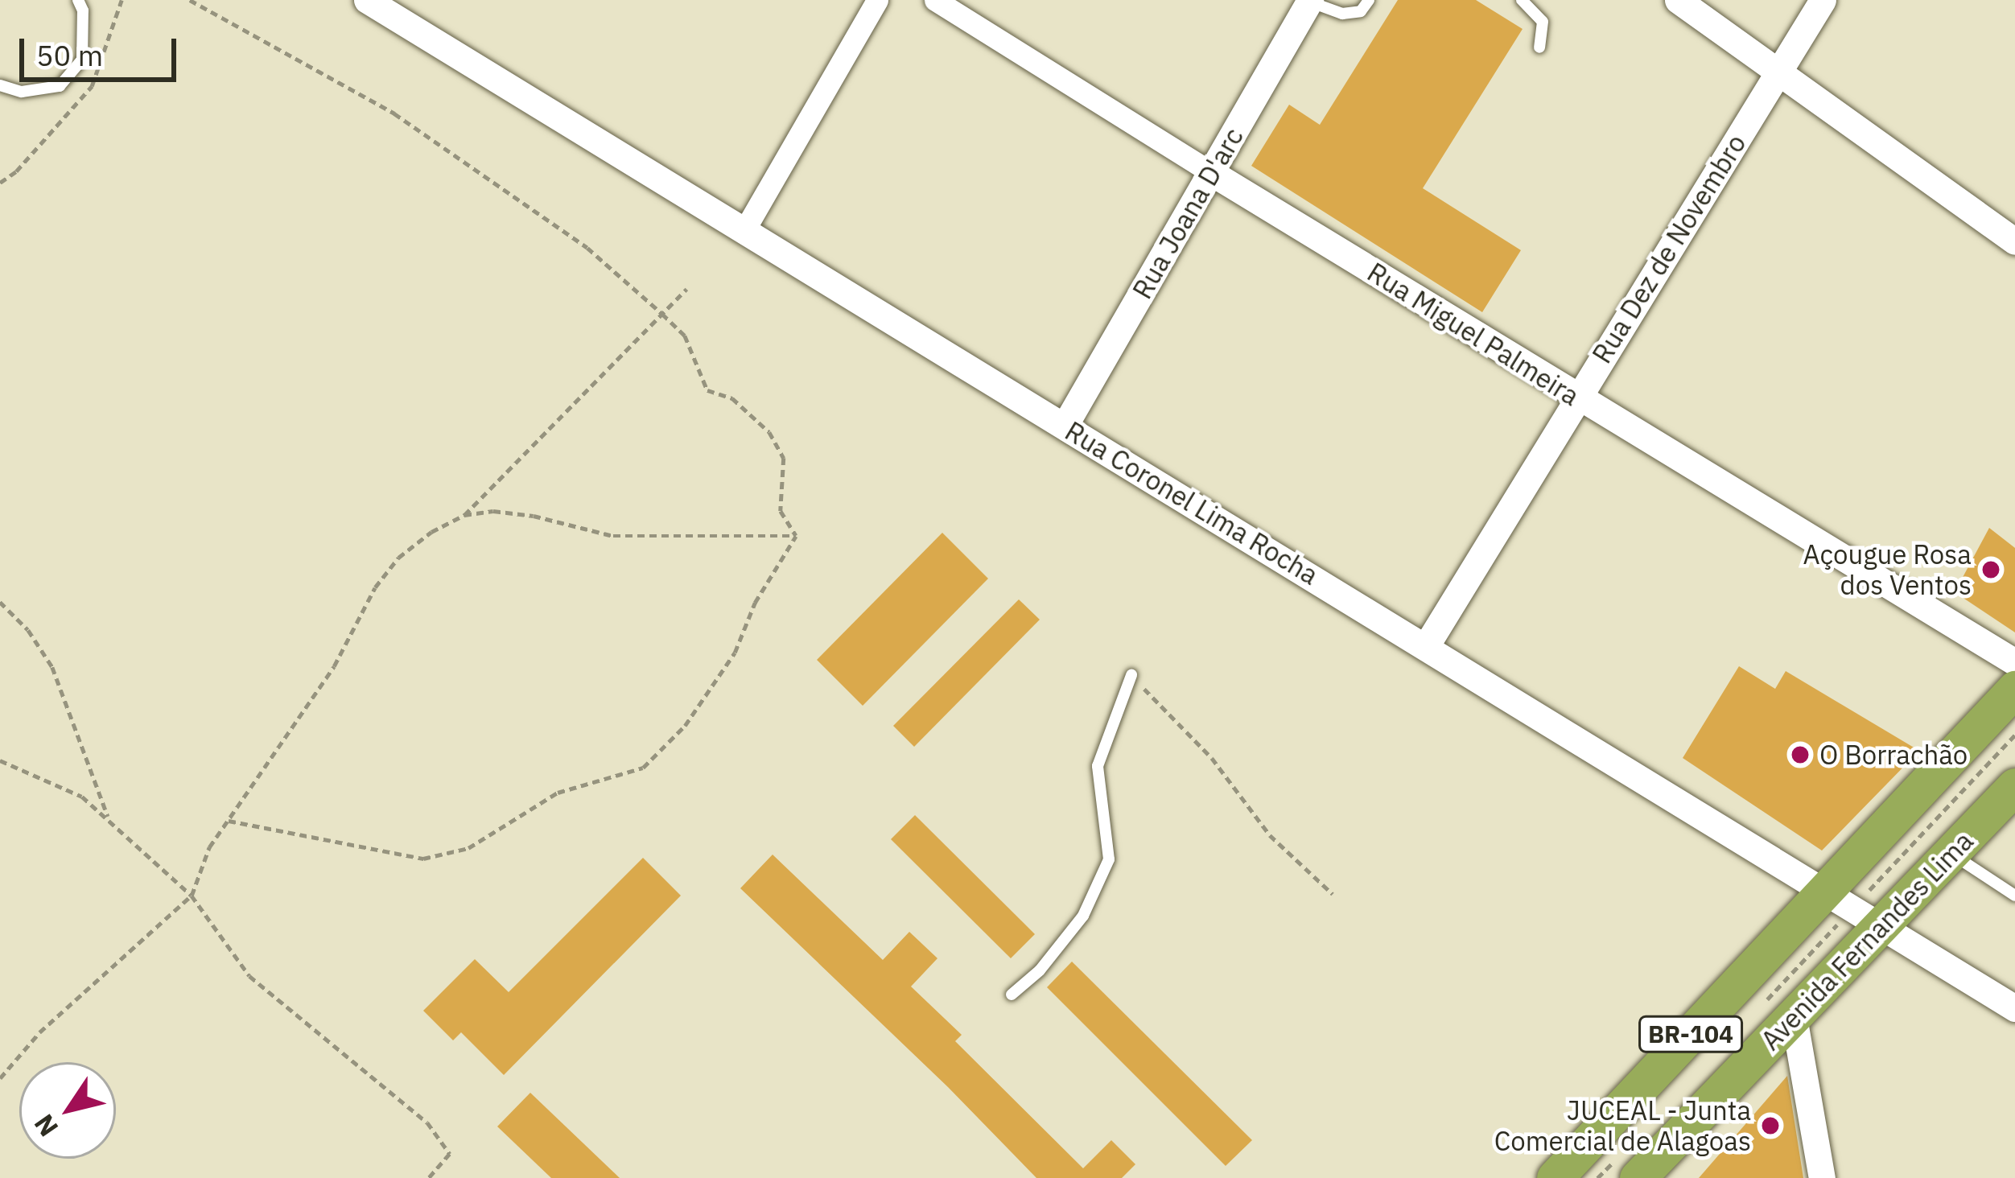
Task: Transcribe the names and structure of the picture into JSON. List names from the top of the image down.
{
  "streets": {
    "highway": ["Avenida Fernandes Lima", "BR-104"],
    "street": [
      "Rua Joana D'arc",
      "Rua Dez de Novembro",
      "Rua Miguel Palmeira",
      "Rua Coronel Lima Rocha"
    ]
  },
  "crossings": [
    ["Rua Joana D'arc", "Rua Miguel Palmeira"],
    ["Rua Joana D'arc", "Rua Coronel Lima Rocha"],
    ["Rua Dez de Novembro", "Rua Miguel Palmeira"],
    ["Rua Dez de Novembro", "Rua Coronel Lima Rocha"],
    ["Rua Coronel Lima Rocha", "Avenida Fernandes Lima"]
  ],
  "places": ["Açougue Rosa dos Ventos", "O Borrachão", "JUCEAL - Junta Comercial de Alagoas"],
  "scale_bar": "50 m",
  "north": "bottom left"
}
